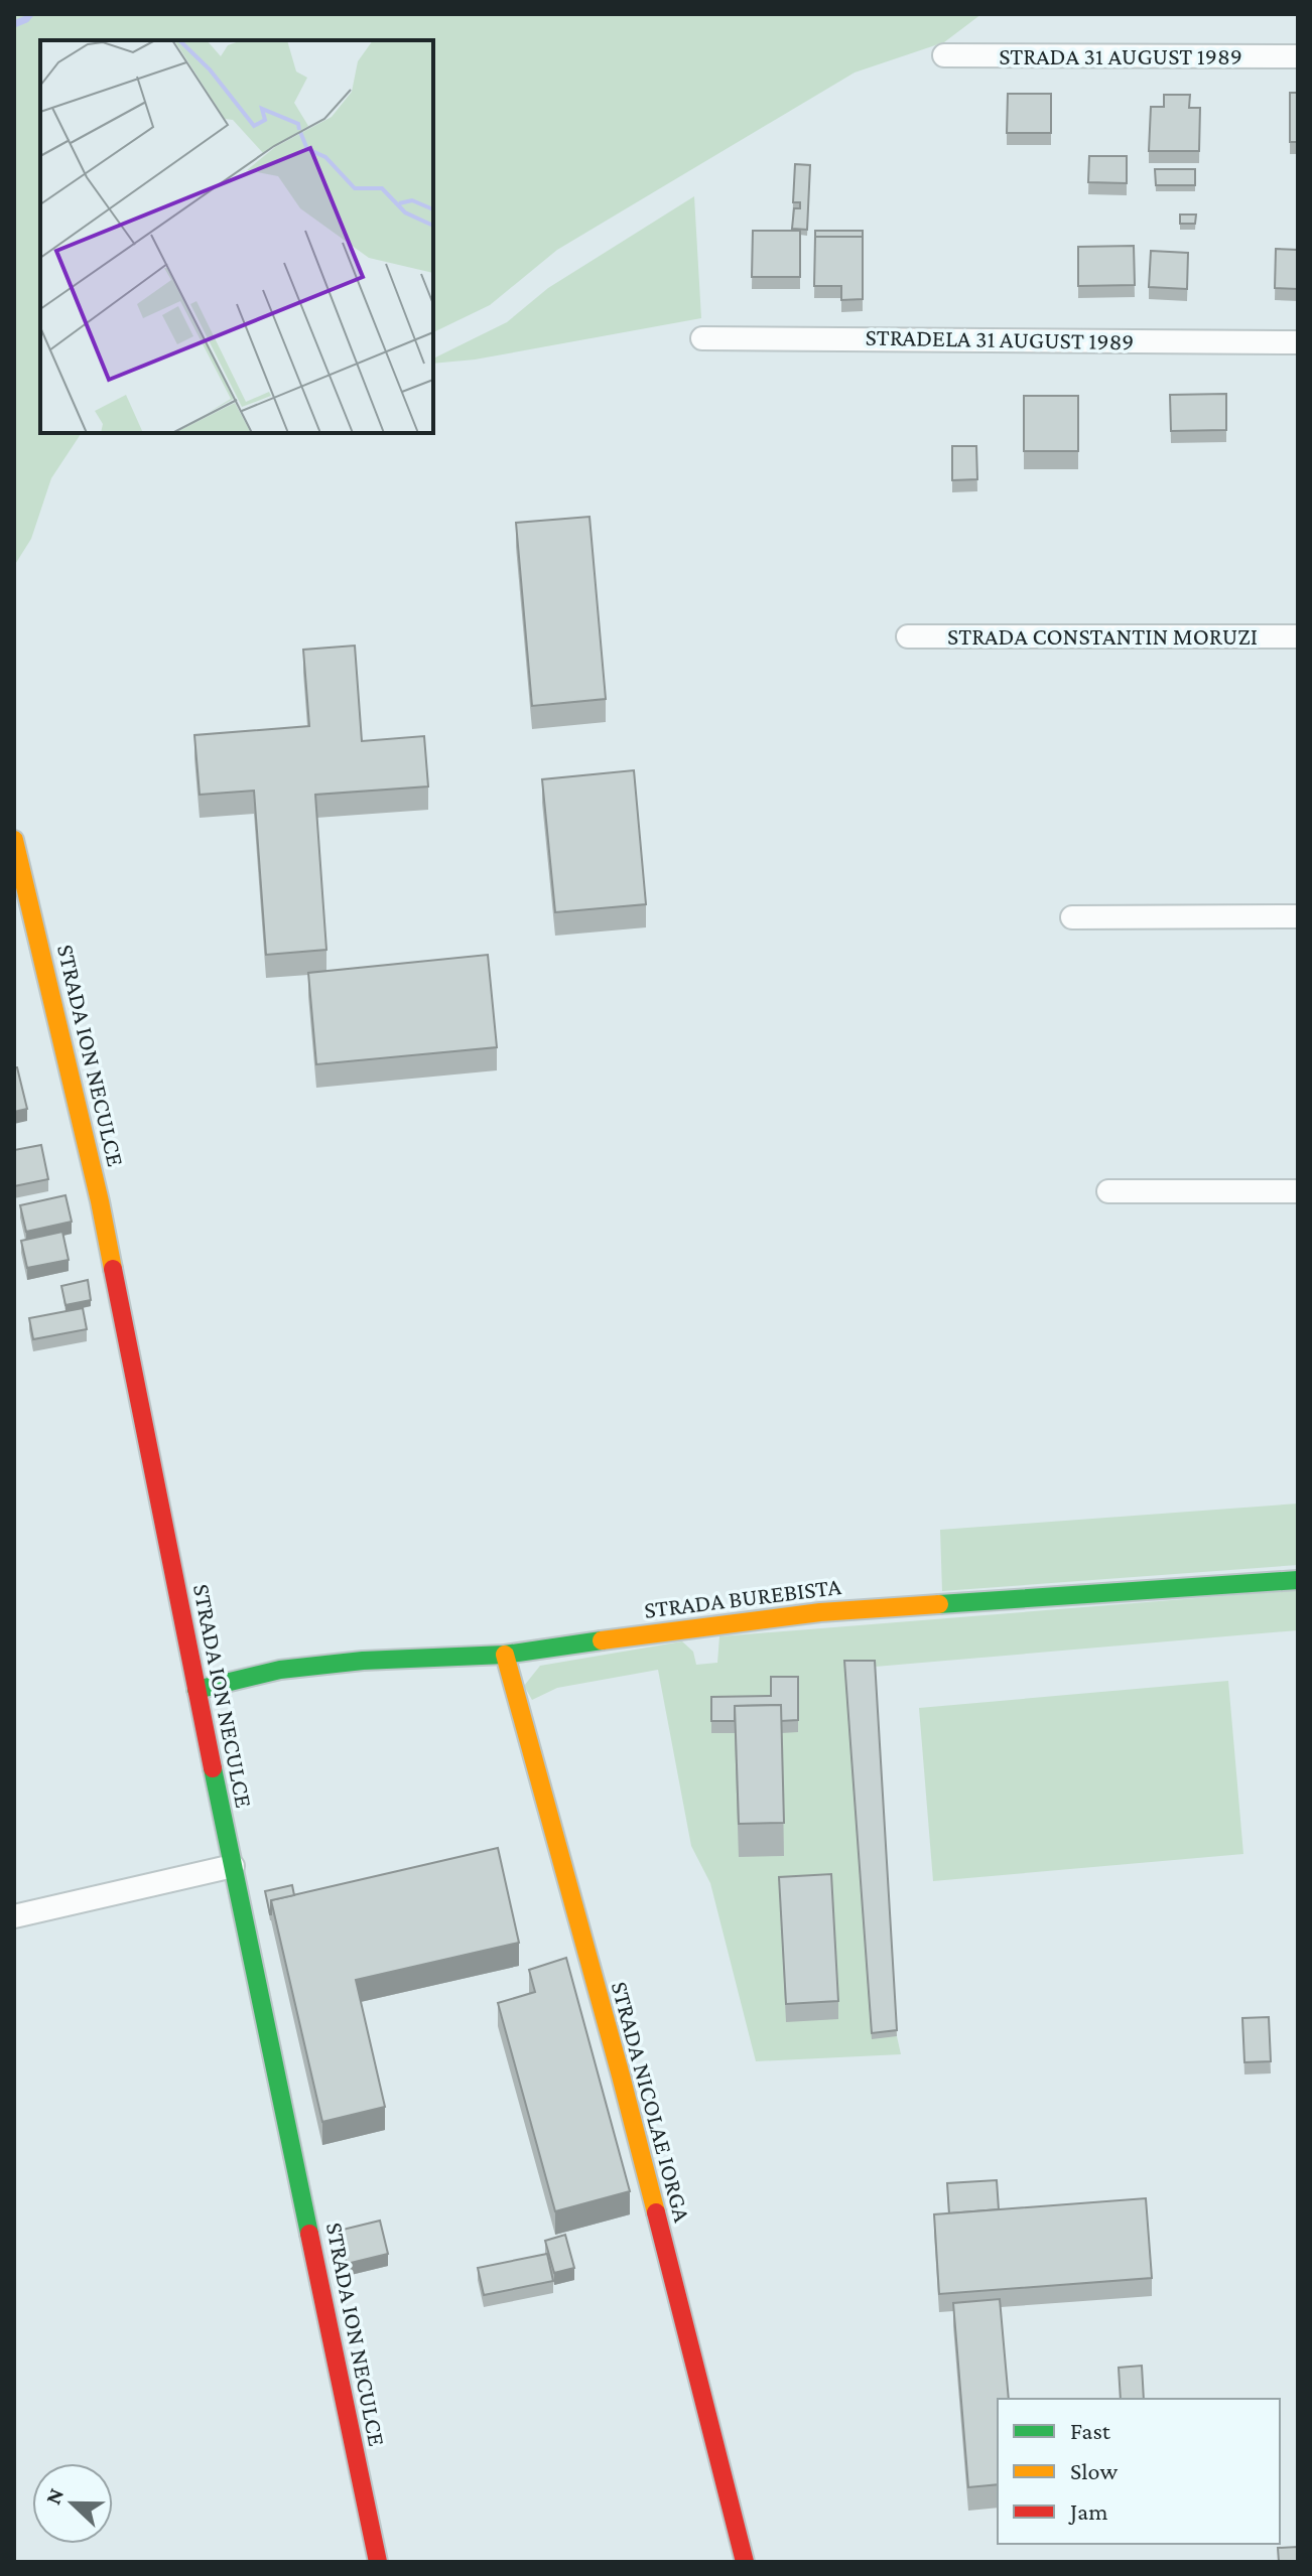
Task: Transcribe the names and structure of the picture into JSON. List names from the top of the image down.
{
  "streets": {
    "street": [
      "STRADA 31 AUGUST 1989",
      "STRADELA 31 AUGUST 1989",
      "STRADA CONSTANTIN MORUZI",
      "STRADA ION NECULCE",
      "STRADA BUREBISTA",
      "STRADA NICOLAE IORGA"
    ]
  },
  "crossings": [
    ["STRADA ION NECULCE", "STRADA BUREBISTA"],
    ["STRADA BUREBISTA", "STRADA NICOLAE IORGA"]
  ],
  "legend": ["Fast", "Slow", "Jam"],
  "north": "left"
}
